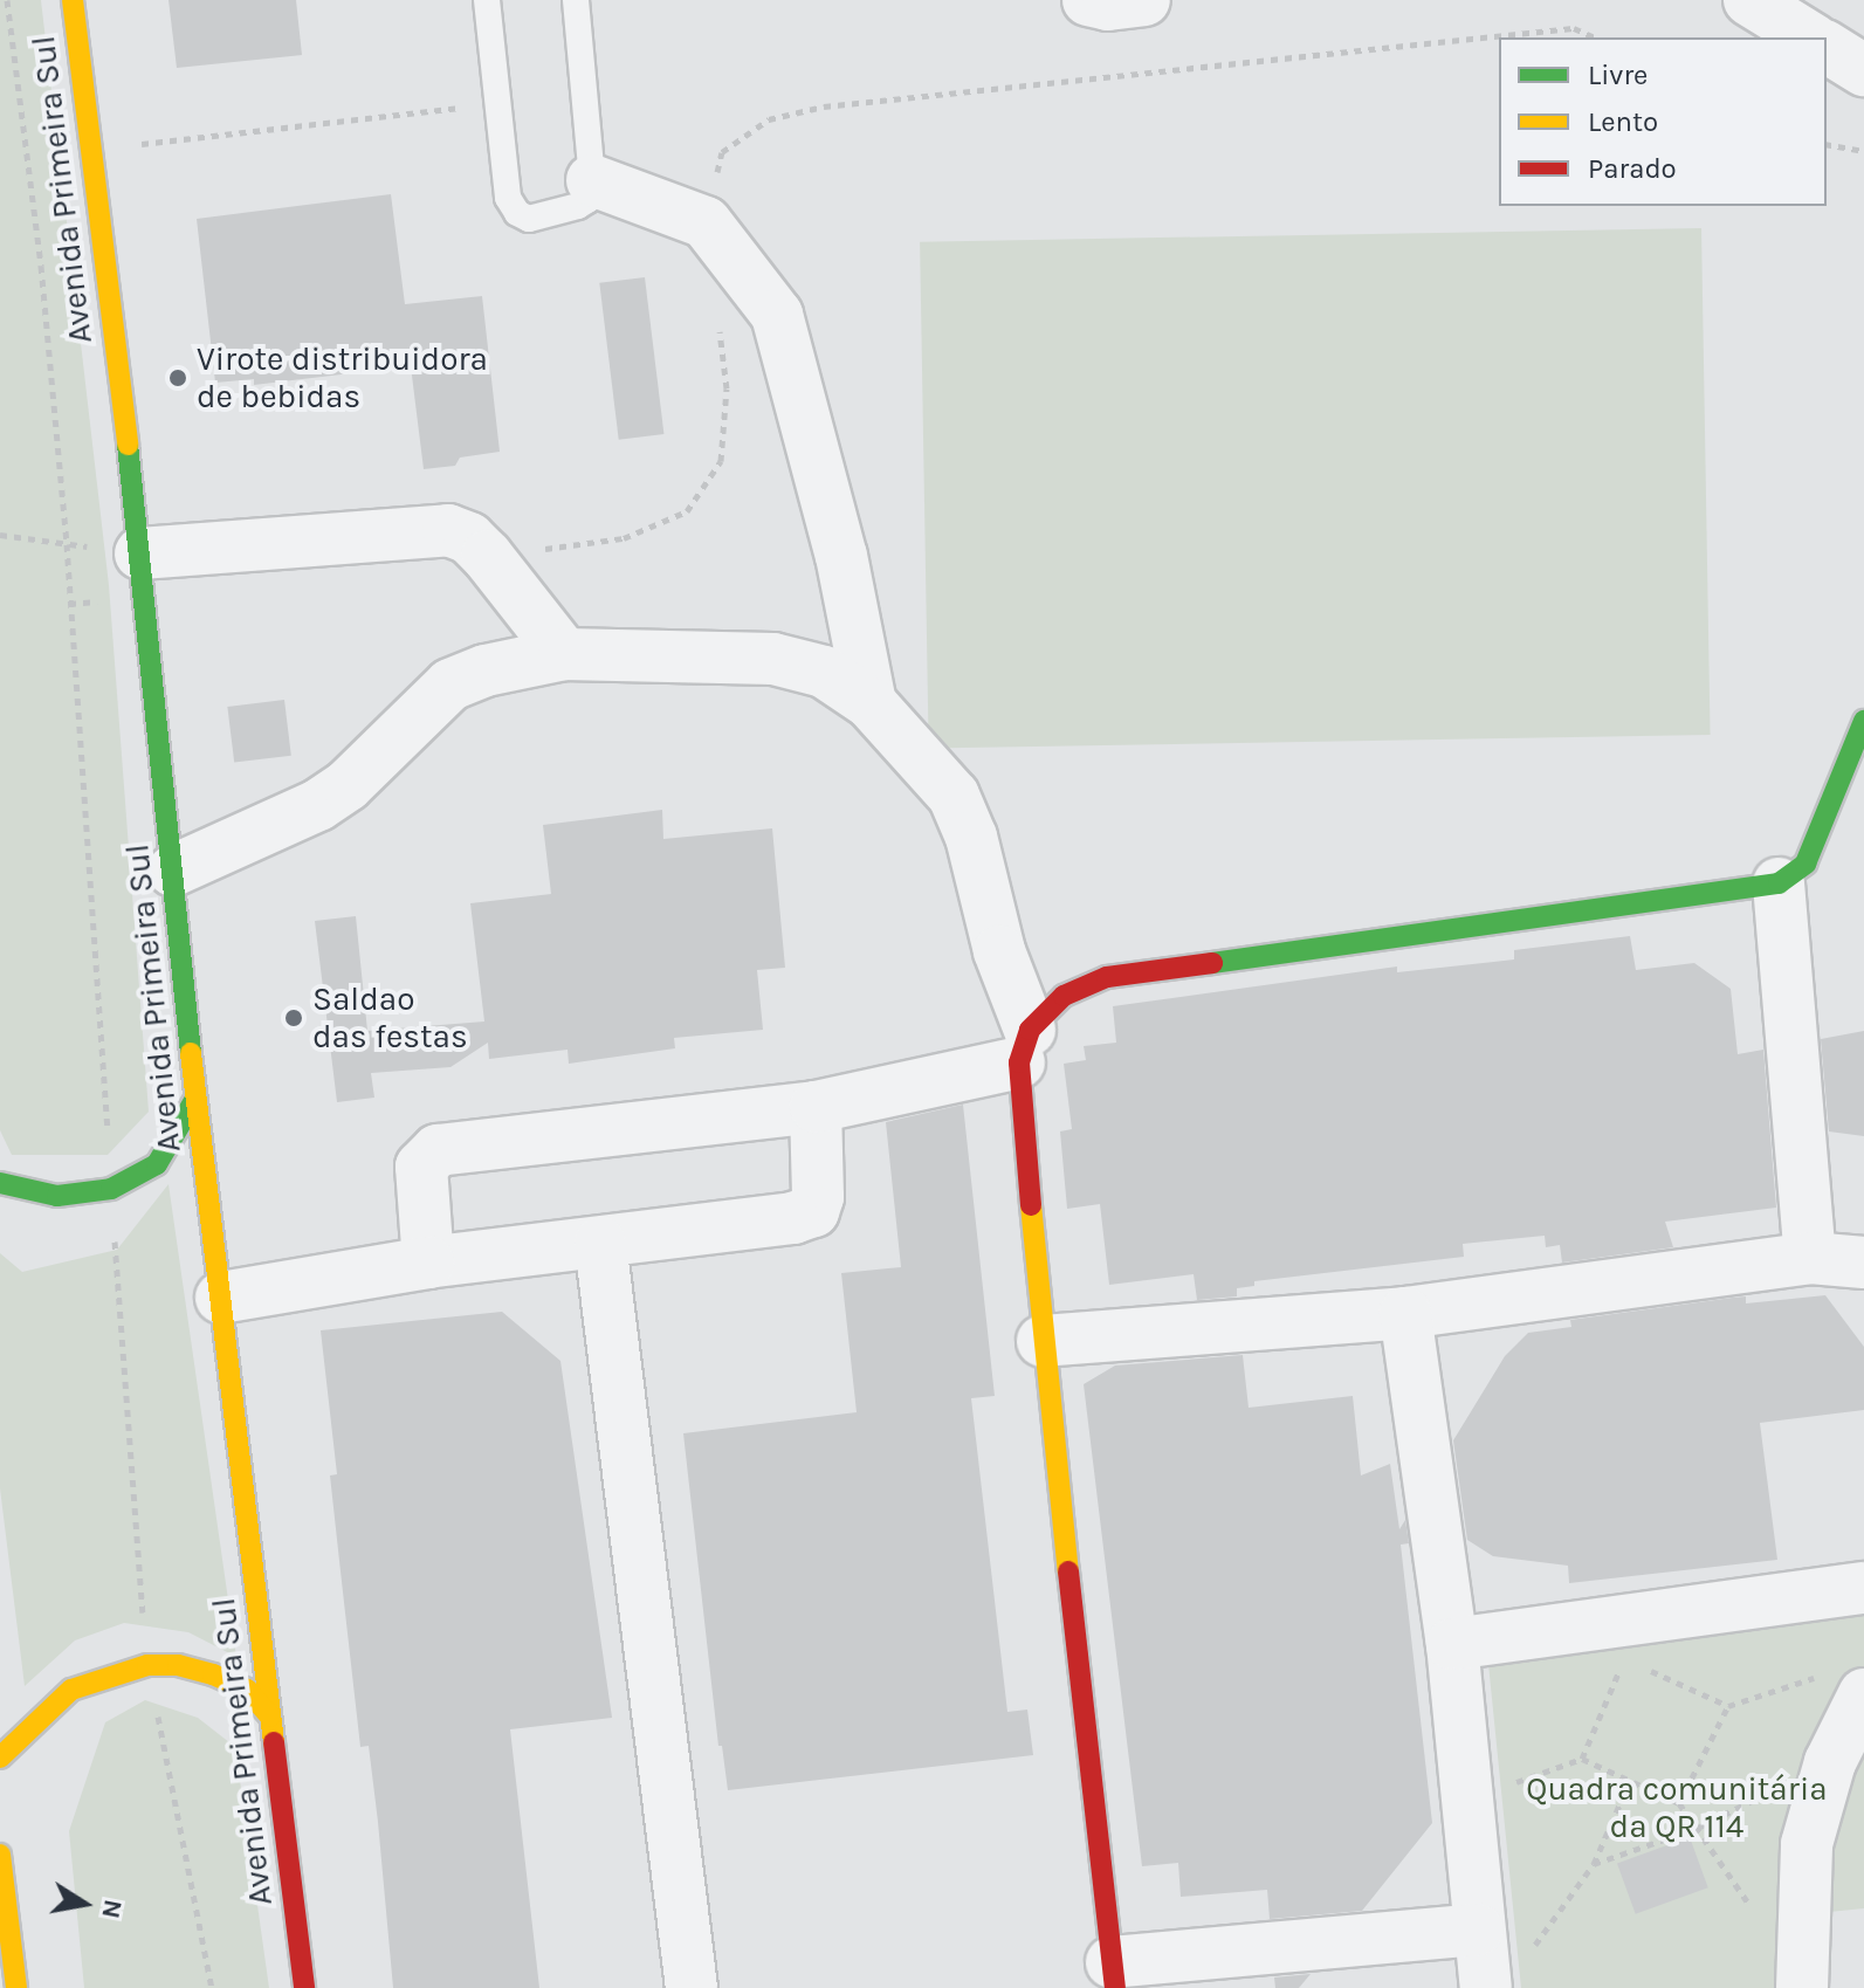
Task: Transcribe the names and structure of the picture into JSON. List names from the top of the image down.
{
  "streets": {
    "main road": ["Avenida Primeira Sul"]
  },
  "parks": ["Quadra comunitária da QR 114"],
  "places": ["Virote distribuidora de bebidas", "Saldao das festas"],
  "legend": ["Livre", "Lento", "Parado"],
  "north": "right"
}
